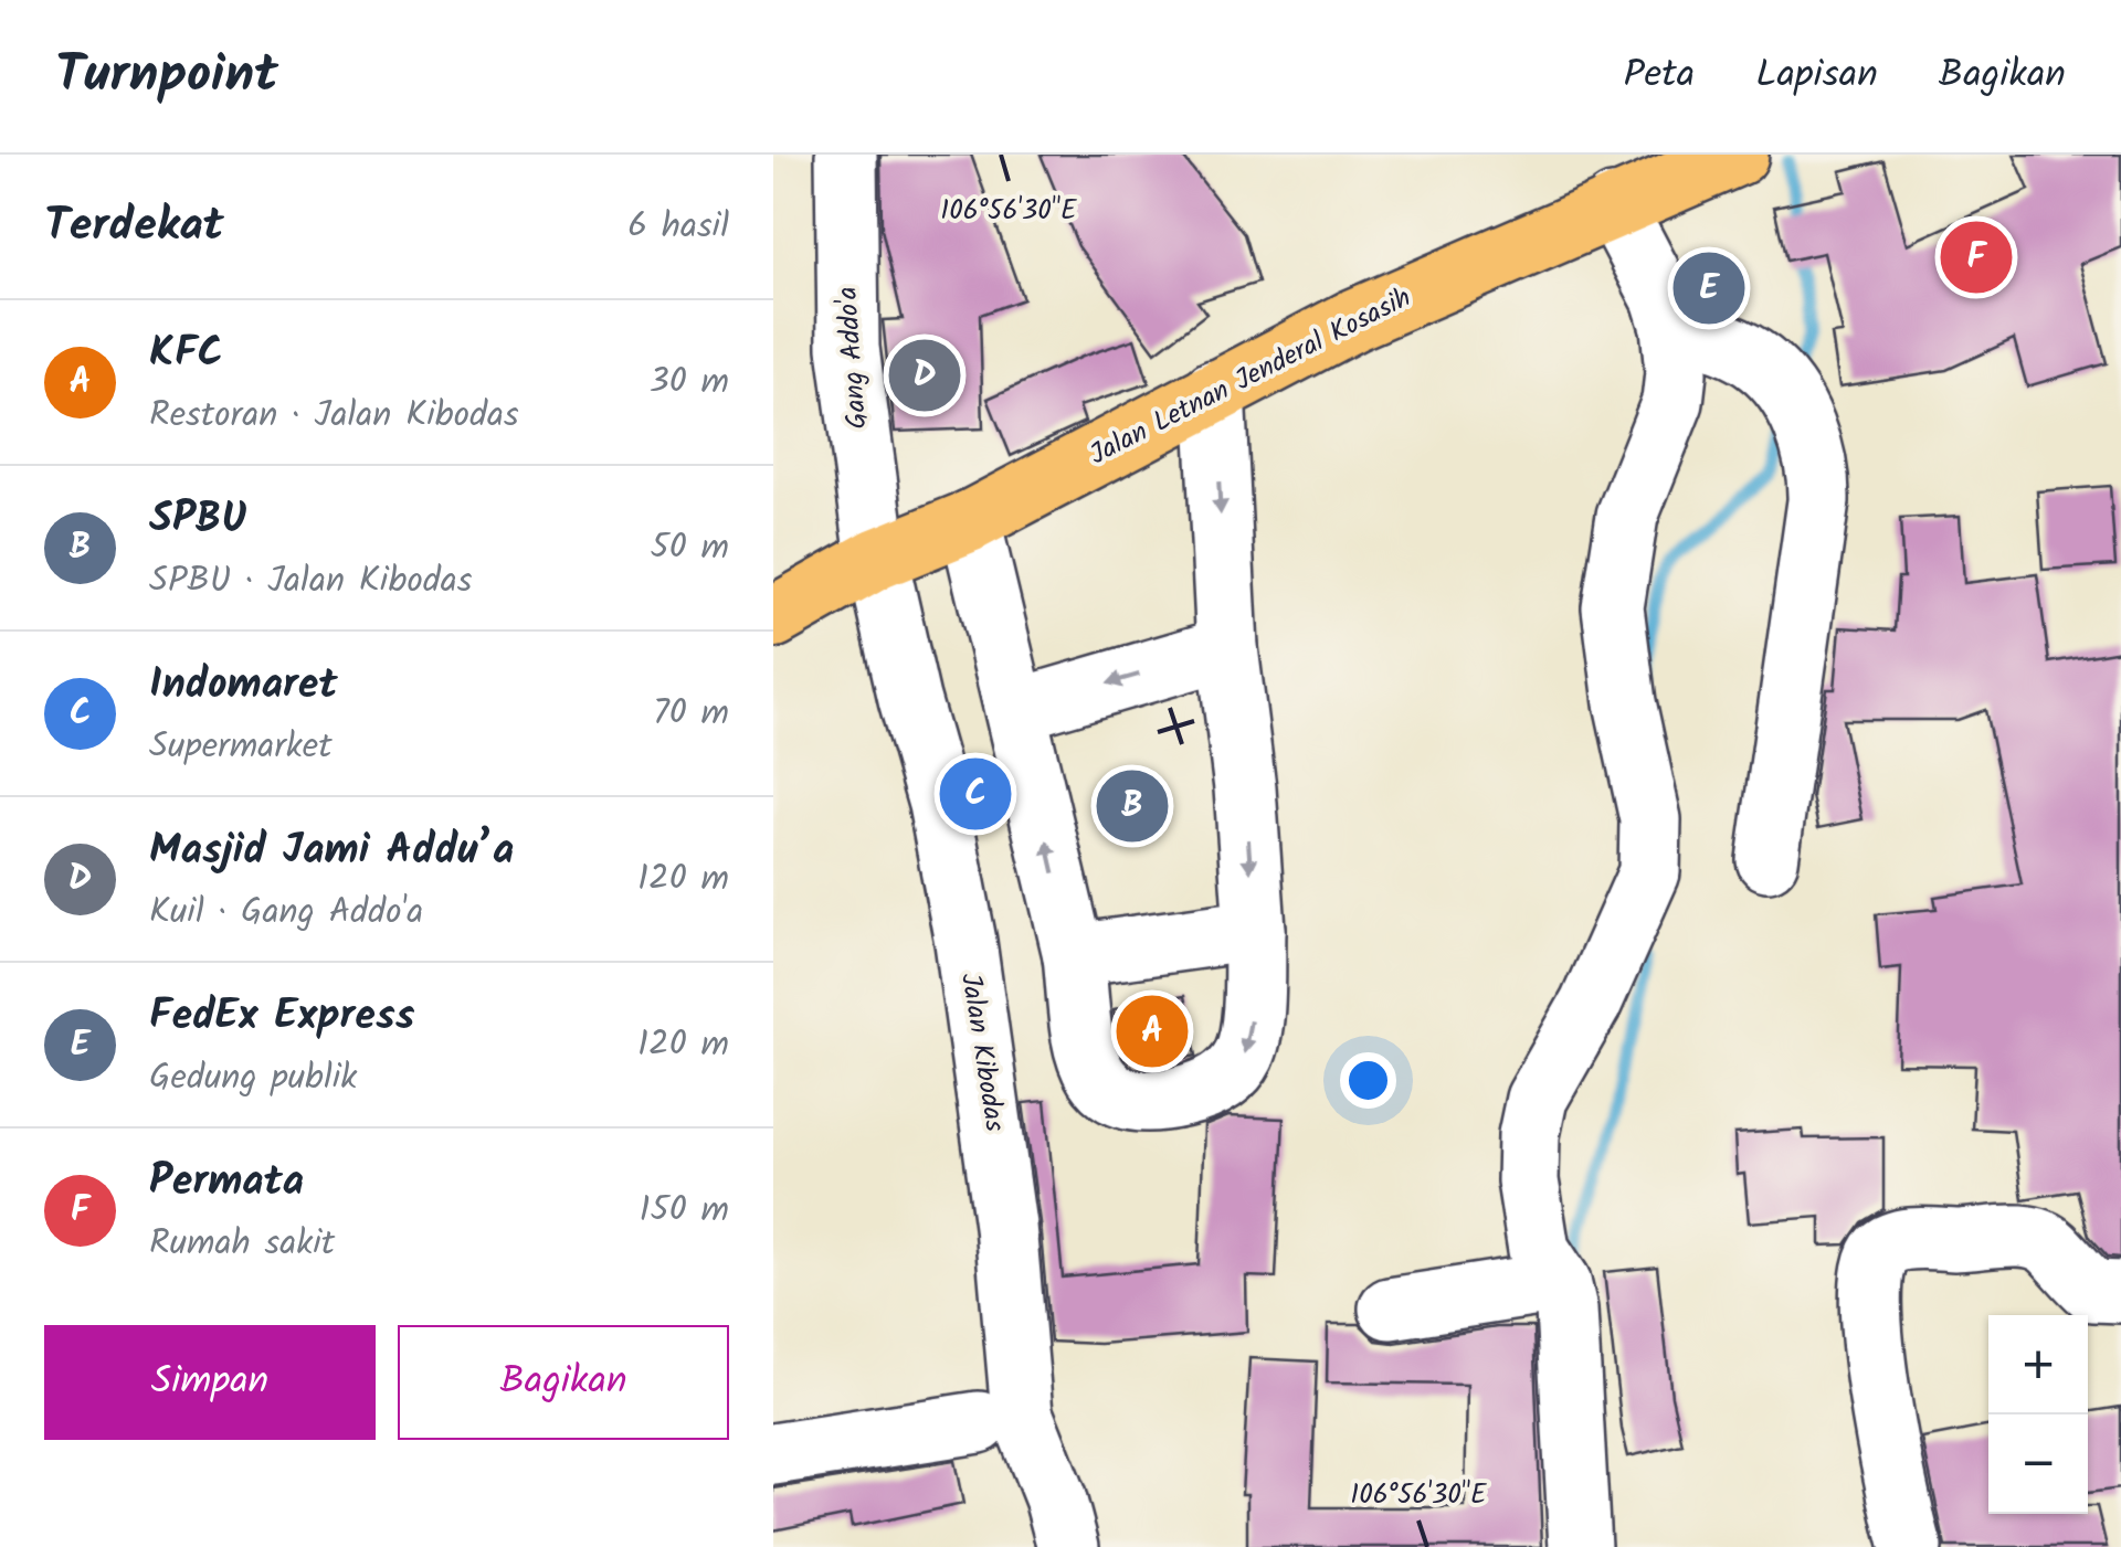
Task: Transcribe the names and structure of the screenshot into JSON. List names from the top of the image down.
{
  "streets": {
    "highway": ["Jalan Letnan Jenderal Kosasih"],
    "street": ["Gang Addo'a", "Jalan Kibodas"]
  },
  "crossings": [
    ["Gang Addo'a", "Jalan Letnan Jenderal Kosasih"],
    ["Gang Addo'a", "Jalan Kibodas"],
    ["Jalan Letnan Jenderal Kosasih", "Jalan Kibodas"]
  ],
  "page": {
    "header": "Turnpoint",
    "nav": ["Peta", "Lapisan", "Bagikan"],
    "heading": ["Terdekat", "6 hasil"],
    "pins": [
      "F",
      "E",
      "D",
      "C",
      "B",
      "A"
    ],
    "list": [
      {
        "mark": "A",
        "name": "KFC",
        "note": "Restoran · Jalan Kibodas",
        "value": "30 m"
      },
      {
        "mark": "B",
        "name": "SPBU",
        "note": "SPBU · Jalan Kibodas",
        "value": "50 m"
      },
      {
        "mark": "C",
        "name": "Indomaret",
        "note": "Supermarket",
        "value": "70 m"
      },
      {
        "mark": "D",
        "name": "Masjid Jami Addu’a",
        "note": "Kuil · Gang Addo'a",
        "value": "120 m"
      },
      {
        "mark": "E",
        "name": "FedEx Express",
        "note": "Gedung publik",
        "value": "120 m"
      },
      {
        "mark": "F",
        "name": "Permata",
        "note": "Rumah sakit",
        "value": "150 m"
      }
    ],
    "buttons": ["Simpan", "Bagikan"],
    "map_buttons": ["+", "−"]
  },
  "coordinates": ["106°56'30\"E"]
}
